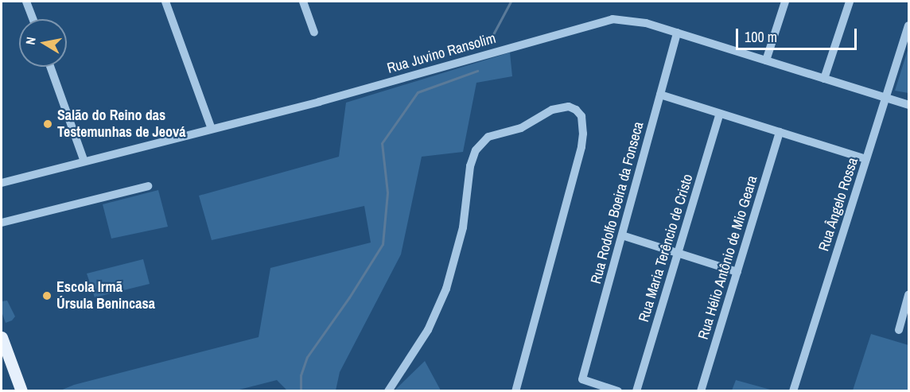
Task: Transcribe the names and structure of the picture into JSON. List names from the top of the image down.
{
  "streets": {
    "street": [
      "Rua Juvino Ransolim",
      "Rua Rodolfo Boeira da Fonseca",
      "Rua Ângelo Rossa",
      "Rua Maria Terêncio de Cristo",
      "Rua Hélio Antônio de Mio Geara"
    ]
  },
  "crossings": [
    ["Rua Juvino Ransolim", "Rua Rodolfo Boeira da Fonseca"],
    ["Rua Juvino Ransolim", "Rua Ângelo Rossa"]
  ],
  "places": ["Salão do Reino das Testemunhas de Jeová", "Escola Irmã Úrsula Benincasa"],
  "scale_bar": "100 m",
  "north": "left"
}
